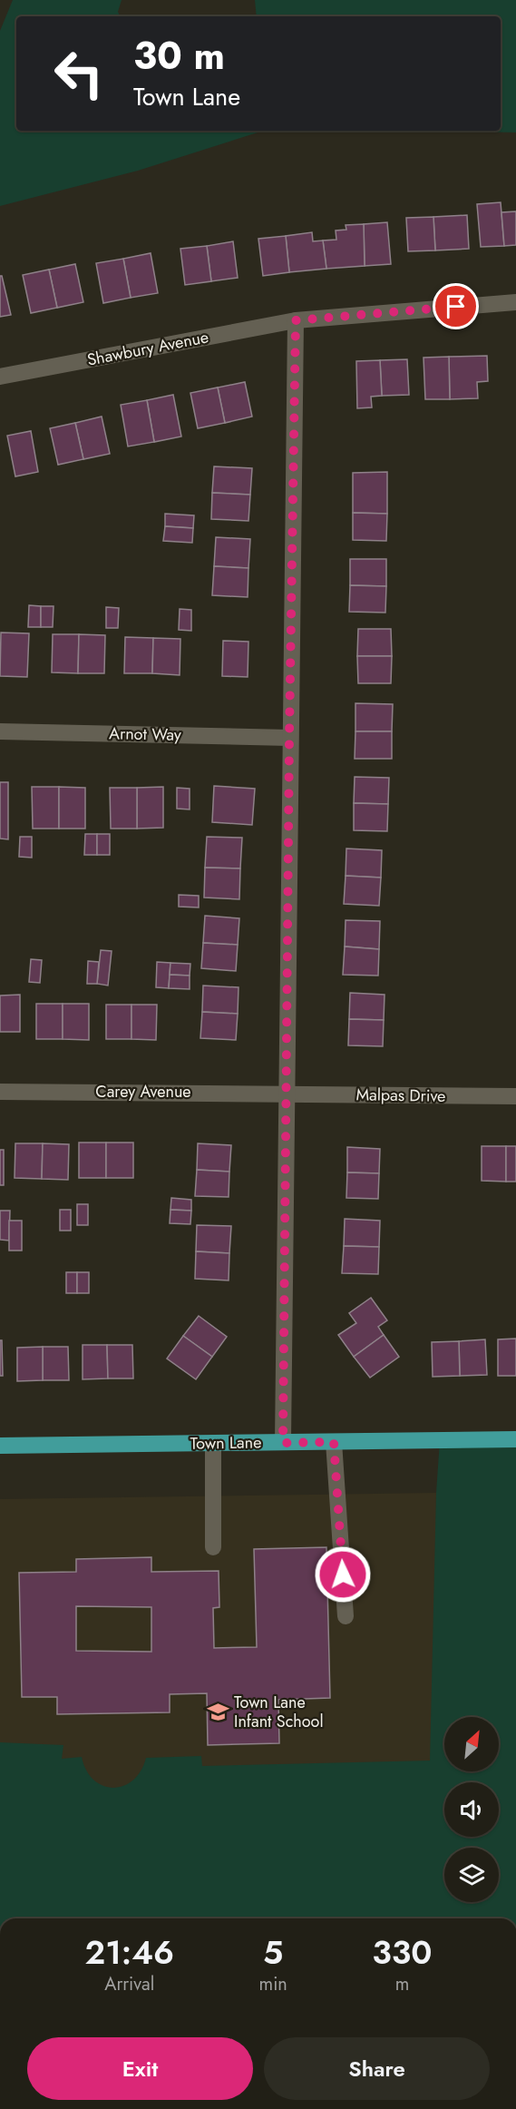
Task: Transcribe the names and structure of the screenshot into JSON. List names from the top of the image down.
{
  "streets": {
    "main road": ["Town Lane"],
    "street": [
      "Shawbury Avenue",
      "Arnot Way",
      "Carey Avenue",
      "Malpas Drive"
    ]
  },
  "crossings": [
    ["Carey Avenue", "Malpas Drive"]
  ],
  "places": {
    "school or university": ["Town Lane Infant School"]
  },
  "north": "top right",
  "page": {
    "turn": ["30 m", "Town Lane"],
    "eta": [
      "21:46",
      "Arrival",
      "5",
      "min",
      "330",
      "m"
    ],
    "buttons": ["Exit", "Share"]
  }
}
